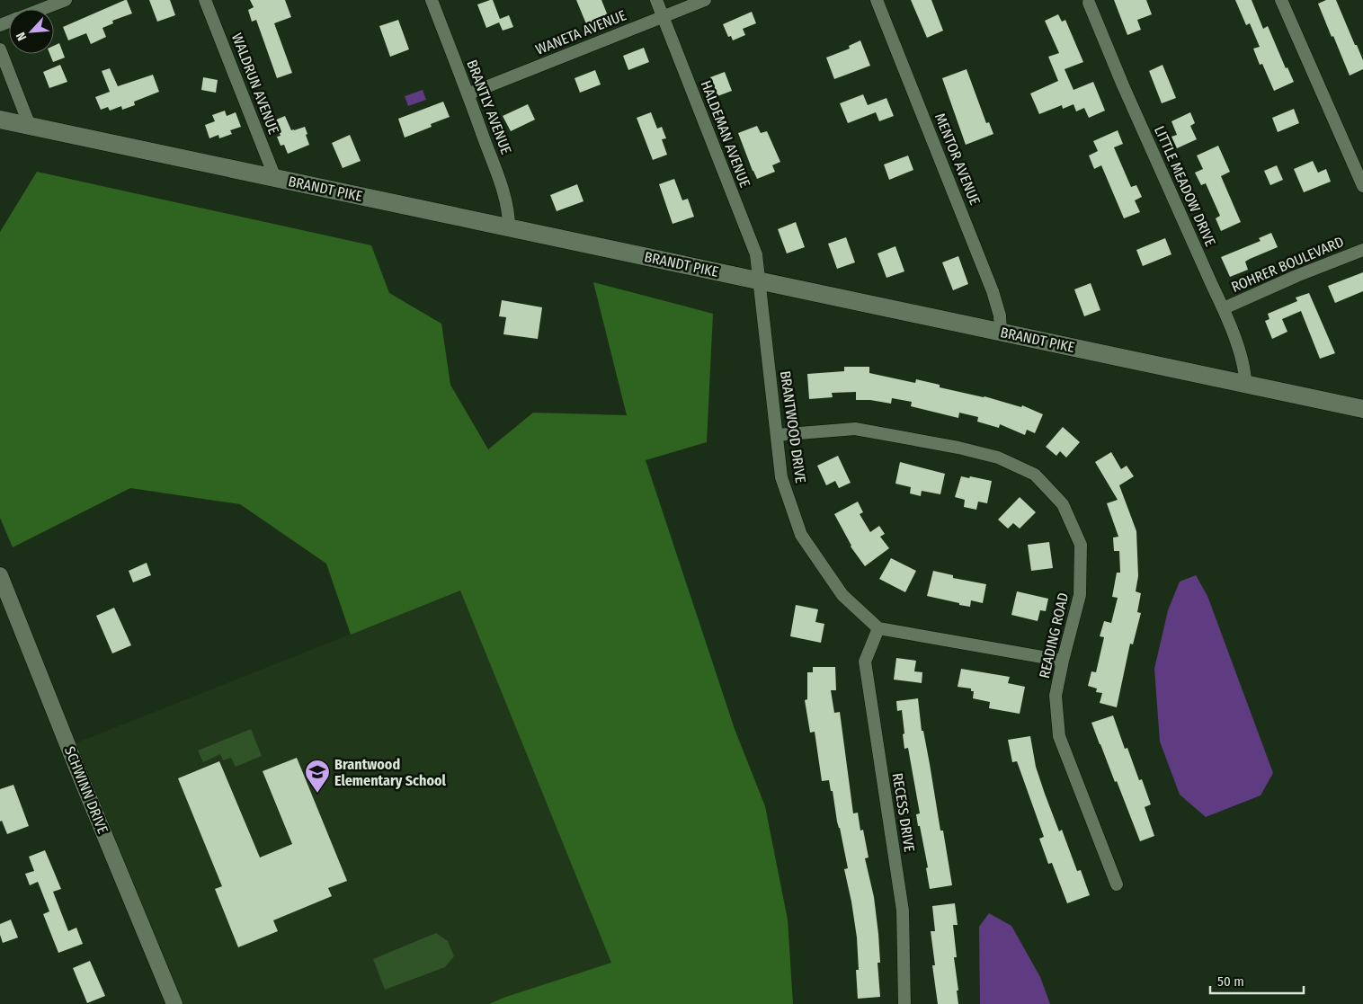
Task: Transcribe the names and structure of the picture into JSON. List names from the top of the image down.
{
  "streets": {
    "main road": ["BRANDT PIKE"],
    "street": [
      "WANETA AVENUE",
      "WALDRUN AVENUE",
      "BRANTLY AVENUE",
      "HALDEMAN AVENUE",
      "MENTOR AVENUE",
      "LITTLE MEADOW DRIVE",
      "ROHRER BOULEVARD",
      "BRANTWOOD DRIVE",
      "READING ROAD",
      "SCHWINN DRIVE",
      "RECESS DRIVE"
    ]
  },
  "crossings": [
    ["WANETA AVENUE", "BRANTLY AVENUE"],
    ["WANETA AVENUE", "HALDEMAN AVENUE"],
    ["WALDRUN AVENUE", "BRANDT PIKE"],
    ["BRANTLY AVENUE", "BRANDT PIKE"],
    ["HALDEMAN AVENUE", "BRANDT PIKE"],
    ["HALDEMAN AVENUE", "BRANTWOOD DRIVE"],
    ["MENTOR AVENUE", "BRANDT PIKE"],
    ["LITTLE MEADOW DRIVE", "BRANDT PIKE"],
    ["LITTLE MEADOW DRIVE", "ROHRER BOULEVARD"],
    ["BRANDT PIKE", "BRANTWOOD DRIVE"],
    ["BRANTWOOD DRIVE", "READING ROAD"],
    ["BRANTWOOD DRIVE", "RECESS DRIVE"]
  ],
  "places": {
    "school or university": ["Brantwood Elementary School"]
  },
  "scale_bar": "50 m",
  "north": "bottom left"
}
